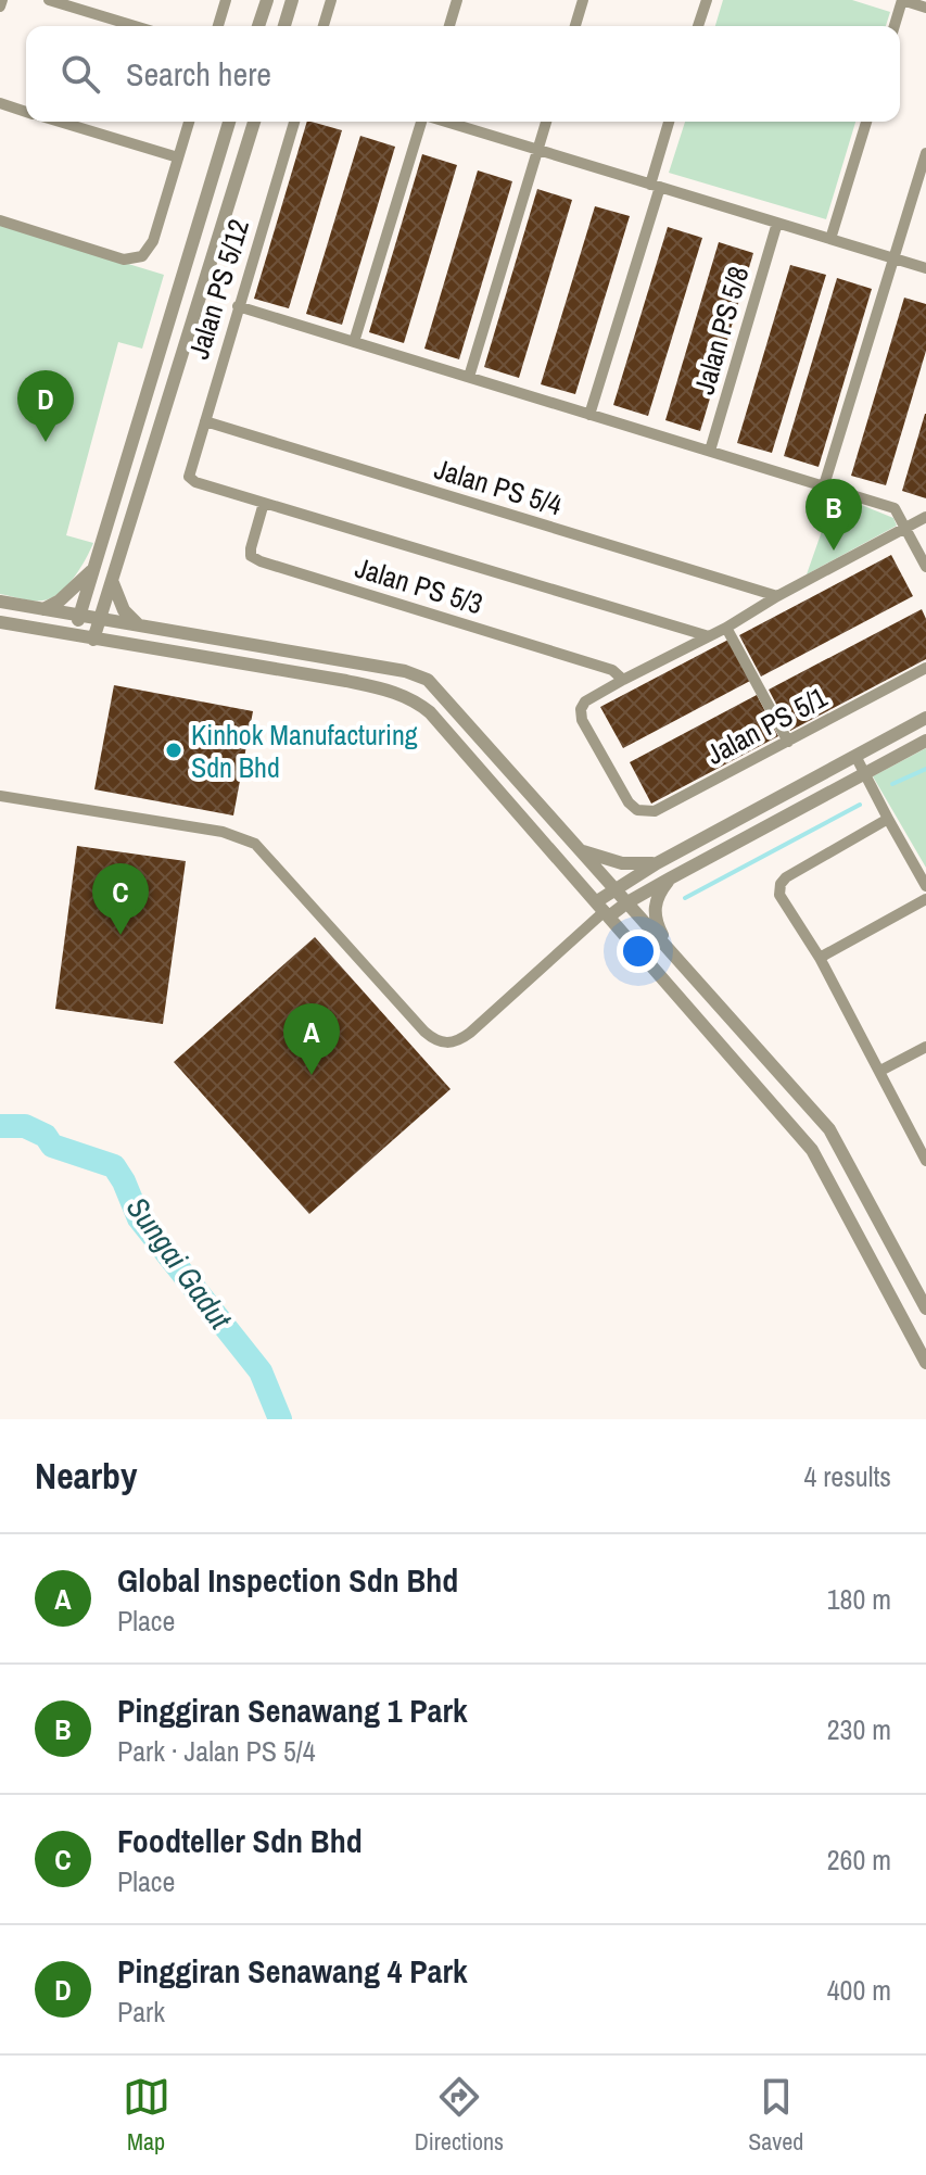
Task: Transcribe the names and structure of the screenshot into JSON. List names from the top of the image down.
{
  "streets": {
    "street": [
      "Jalan PS 5/12",
      "Jalan PS 5/8",
      "Jalan PS 5/4",
      "Jalan PS 5/3",
      "Jalan PS 5/1"
    ]
  },
  "crossings": [
    ["Jalan PS 5/12", "Jalan PS 5/4"],
    ["Jalan PS 5/12", "Jalan PS 5/3"],
    ["Jalan PS 5/3", "Jalan PS 5/1"]
  ],
  "water": ["Sungai Gadut"],
  "places": ["Kinhok Manufacturing Sdn Bhd"],
  "page": {
    "search": "Search here",
    "pins": [
      "D",
      "B",
      "C",
      "A"
    ],
    "heading": ["Nearby", "4 results"],
    "list": [
      {
        "mark": "A",
        "name": "Global Inspection Sdn Bhd",
        "note": "Place",
        "value": "180 m"
      },
      {
        "mark": "B",
        "name": "Pinggiran Senawang 1 Park",
        "note": "Park · Jalan PS 5/4",
        "value": "230 m"
      },
      {
        "mark": "C",
        "name": "Foodteller Sdn Bhd",
        "note": "Place",
        "value": "260 m"
      },
      {
        "mark": "D",
        "name": "Pinggiran Senawang 4 Park",
        "note": "Park",
        "value": "400 m"
      }
    ],
    "nav": ["Map", "Directions", "Saved"]
  }
}
